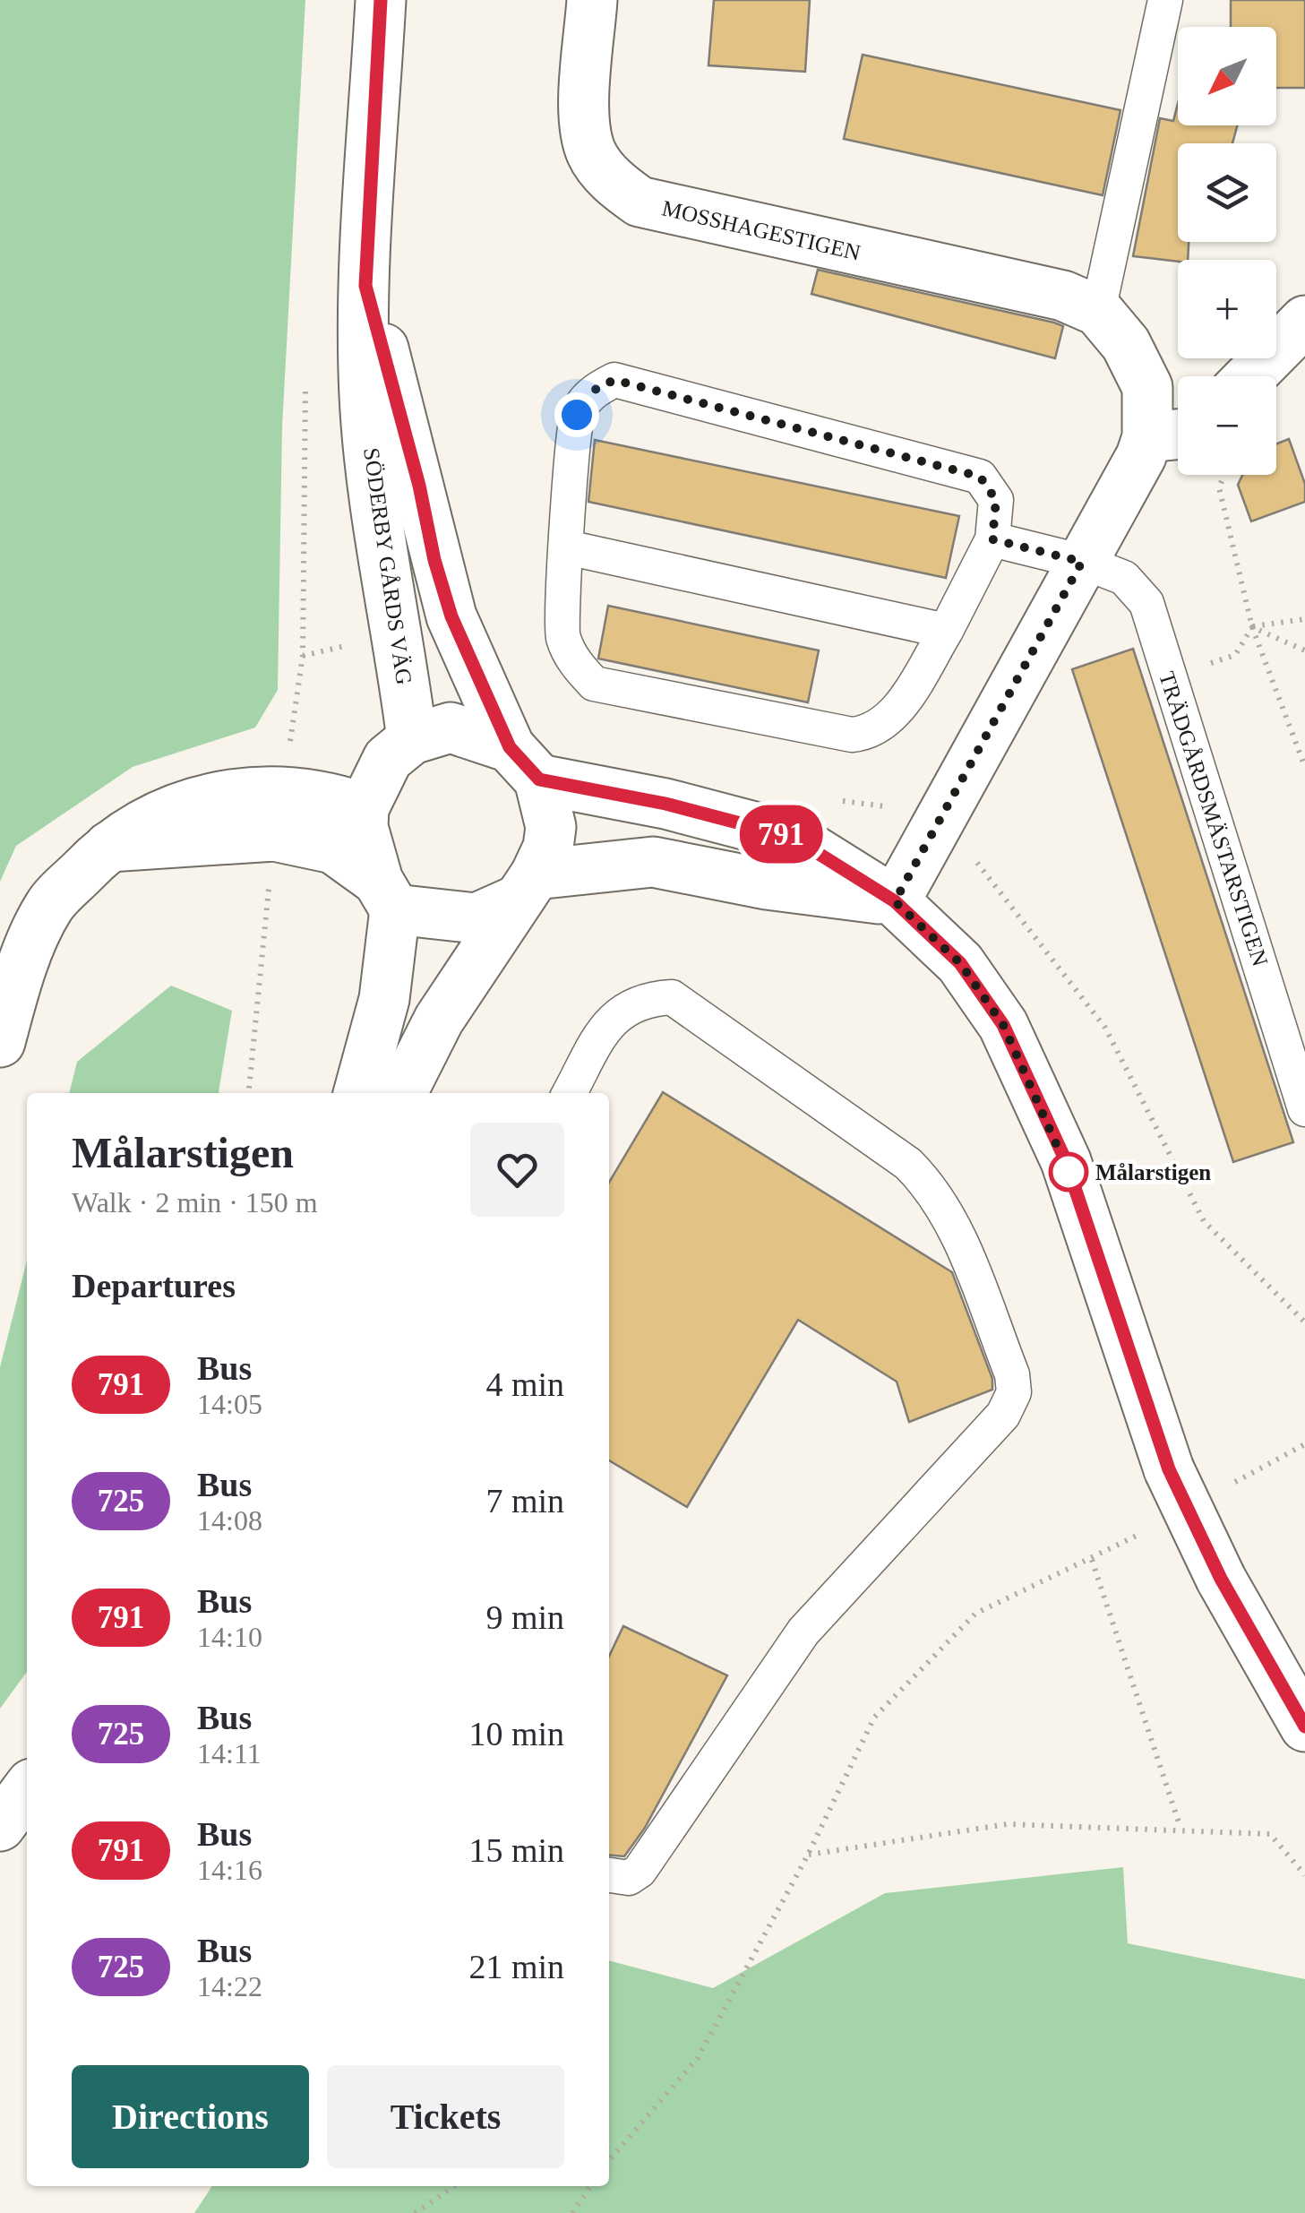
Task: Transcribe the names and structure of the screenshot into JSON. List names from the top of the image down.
{
  "streets": {
    "street": ["MOSSHAGESTIGEN", "SÖDERBY GÅRDS VÄG"],
    "lane": ["TRÄDGÅRDSMÄSTARSTIGEN"]
  },
  "crossings": [
    ["MOSSHAGESTIGEN", "TRÄDGÅRDSMÄSTARSTIGEN"]
  ],
  "places": ["Målarstigen"],
  "lines": ["bus line 791"],
  "north": "bottom left",
  "page": {
    "on_map": "791",
    "map_buttons": ["+", "−"],
    "heading": [
      ["Målarstigen", "Walk · 2 min · 150 m"],
      "Departures"
    ],
    "list": [
      {
        "mark": "791",
        "name": "Bus",
        "note": "14:05",
        "value": "4 min"
      },
      {
        "mark": "725",
        "name": "Bus",
        "note": "14:08",
        "value": "7 min"
      },
      {
        "mark": "791",
        "name": "Bus",
        "note": "14:10",
        "value": "9 min"
      },
      {
        "mark": "725",
        "name": "Bus",
        "note": "14:11",
        "value": "10 min"
      },
      {
        "mark": "791",
        "name": "Bus",
        "note": "14:16",
        "value": "15 min"
      },
      {
        "mark": "725",
        "name": "Bus",
        "note": "14:22",
        "value": "21 min"
      }
    ],
    "buttons": ["Directions", "Tickets"]
  }
}
